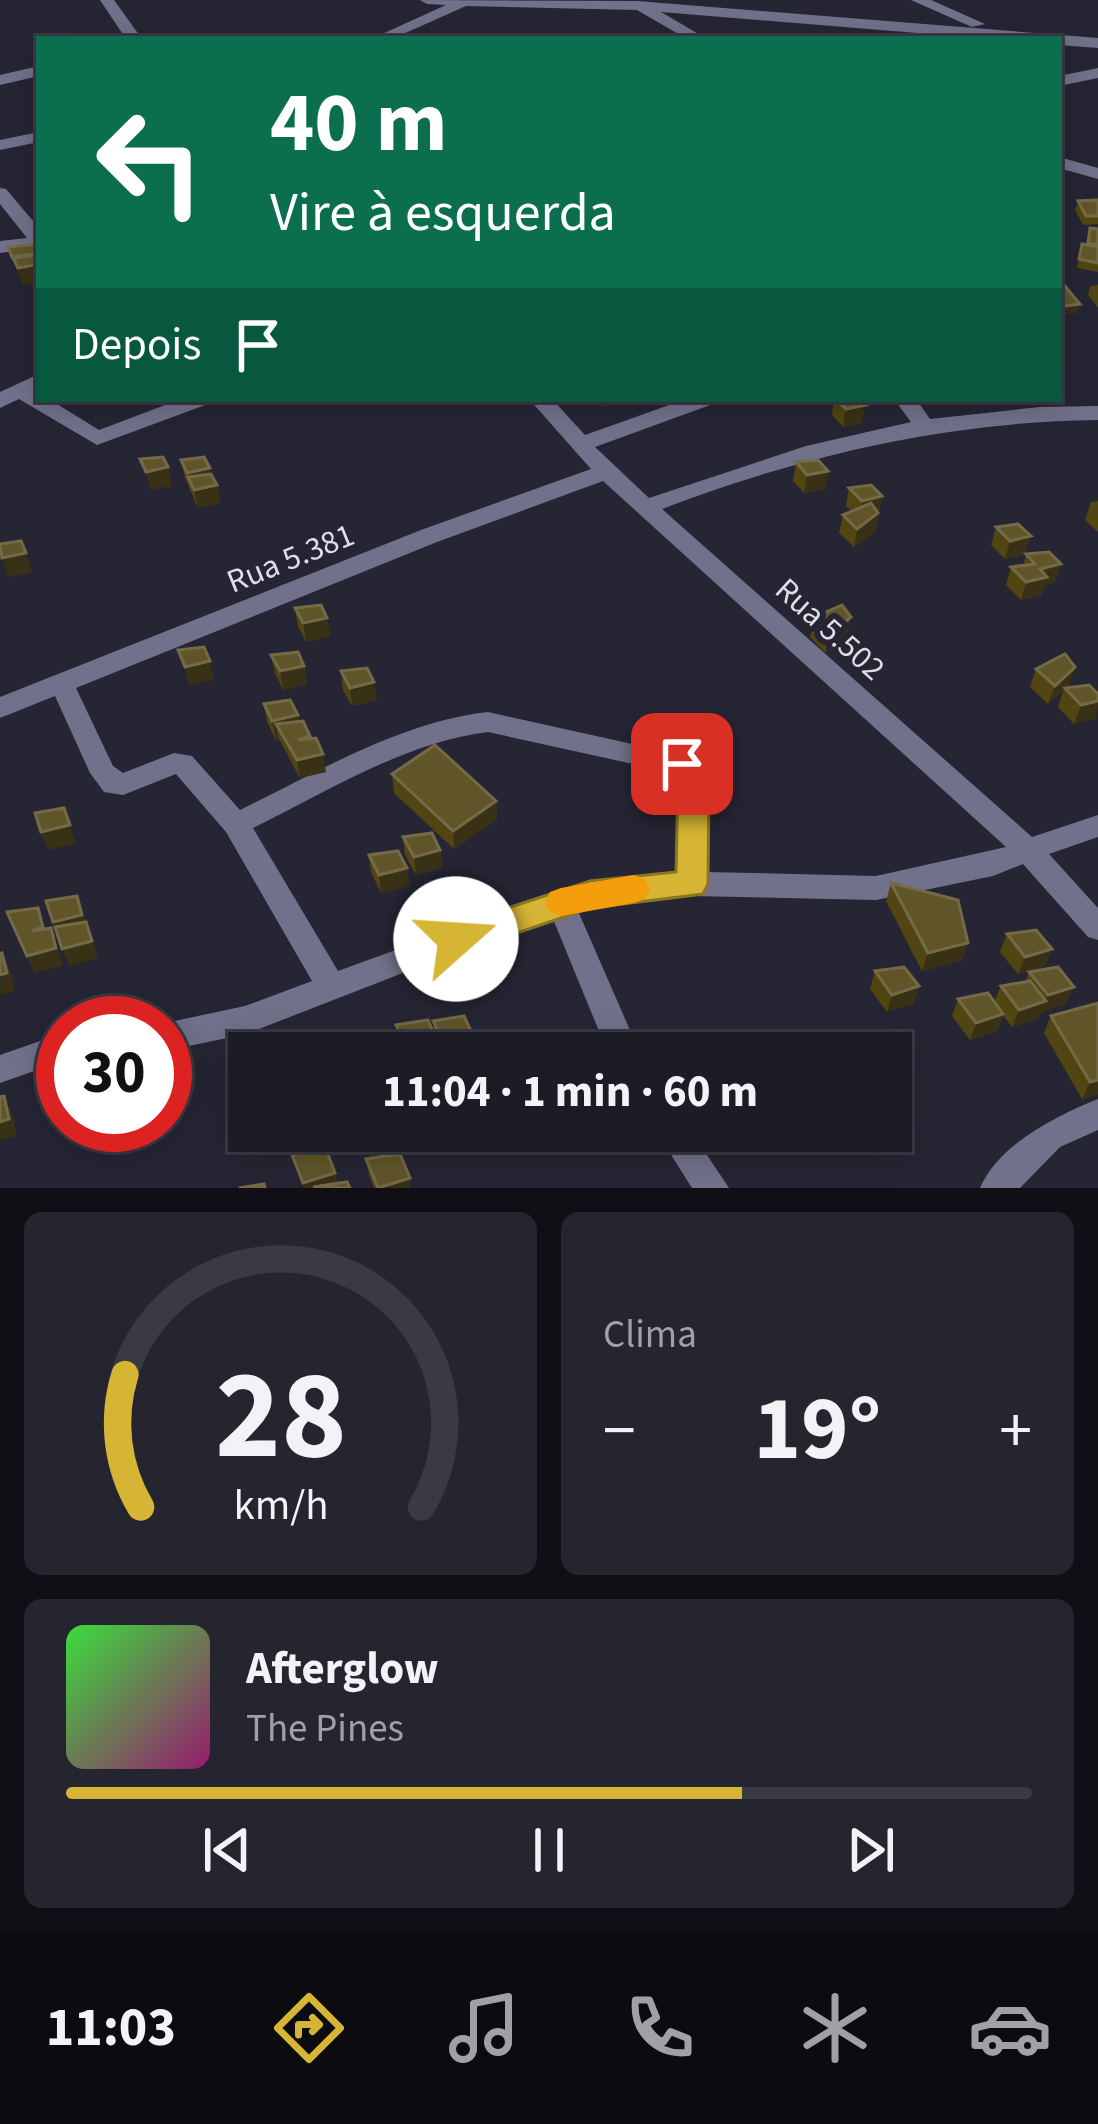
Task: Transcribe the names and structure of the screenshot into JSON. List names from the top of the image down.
{
  "streets": {
    "street": ["Rua 5.381", "Rua 5.502"]
  },
  "crossings": [
    ["Rua 5.381", "Rua 5.502"]
  ],
  "page": {
    "turn": ["40 m", "Vire à esquerda"],
    "then": "Depois",
    "limit": "30",
    "trip": "11:04 · 1 min · 60 m",
    "tile": "Clima",
    "heat": ["−", "19°", "+"],
    "song": ["Afterglow", "The Pines"],
    "tabs": "11:03",
    "gauge": ["28", "km/h"]
  }
}
